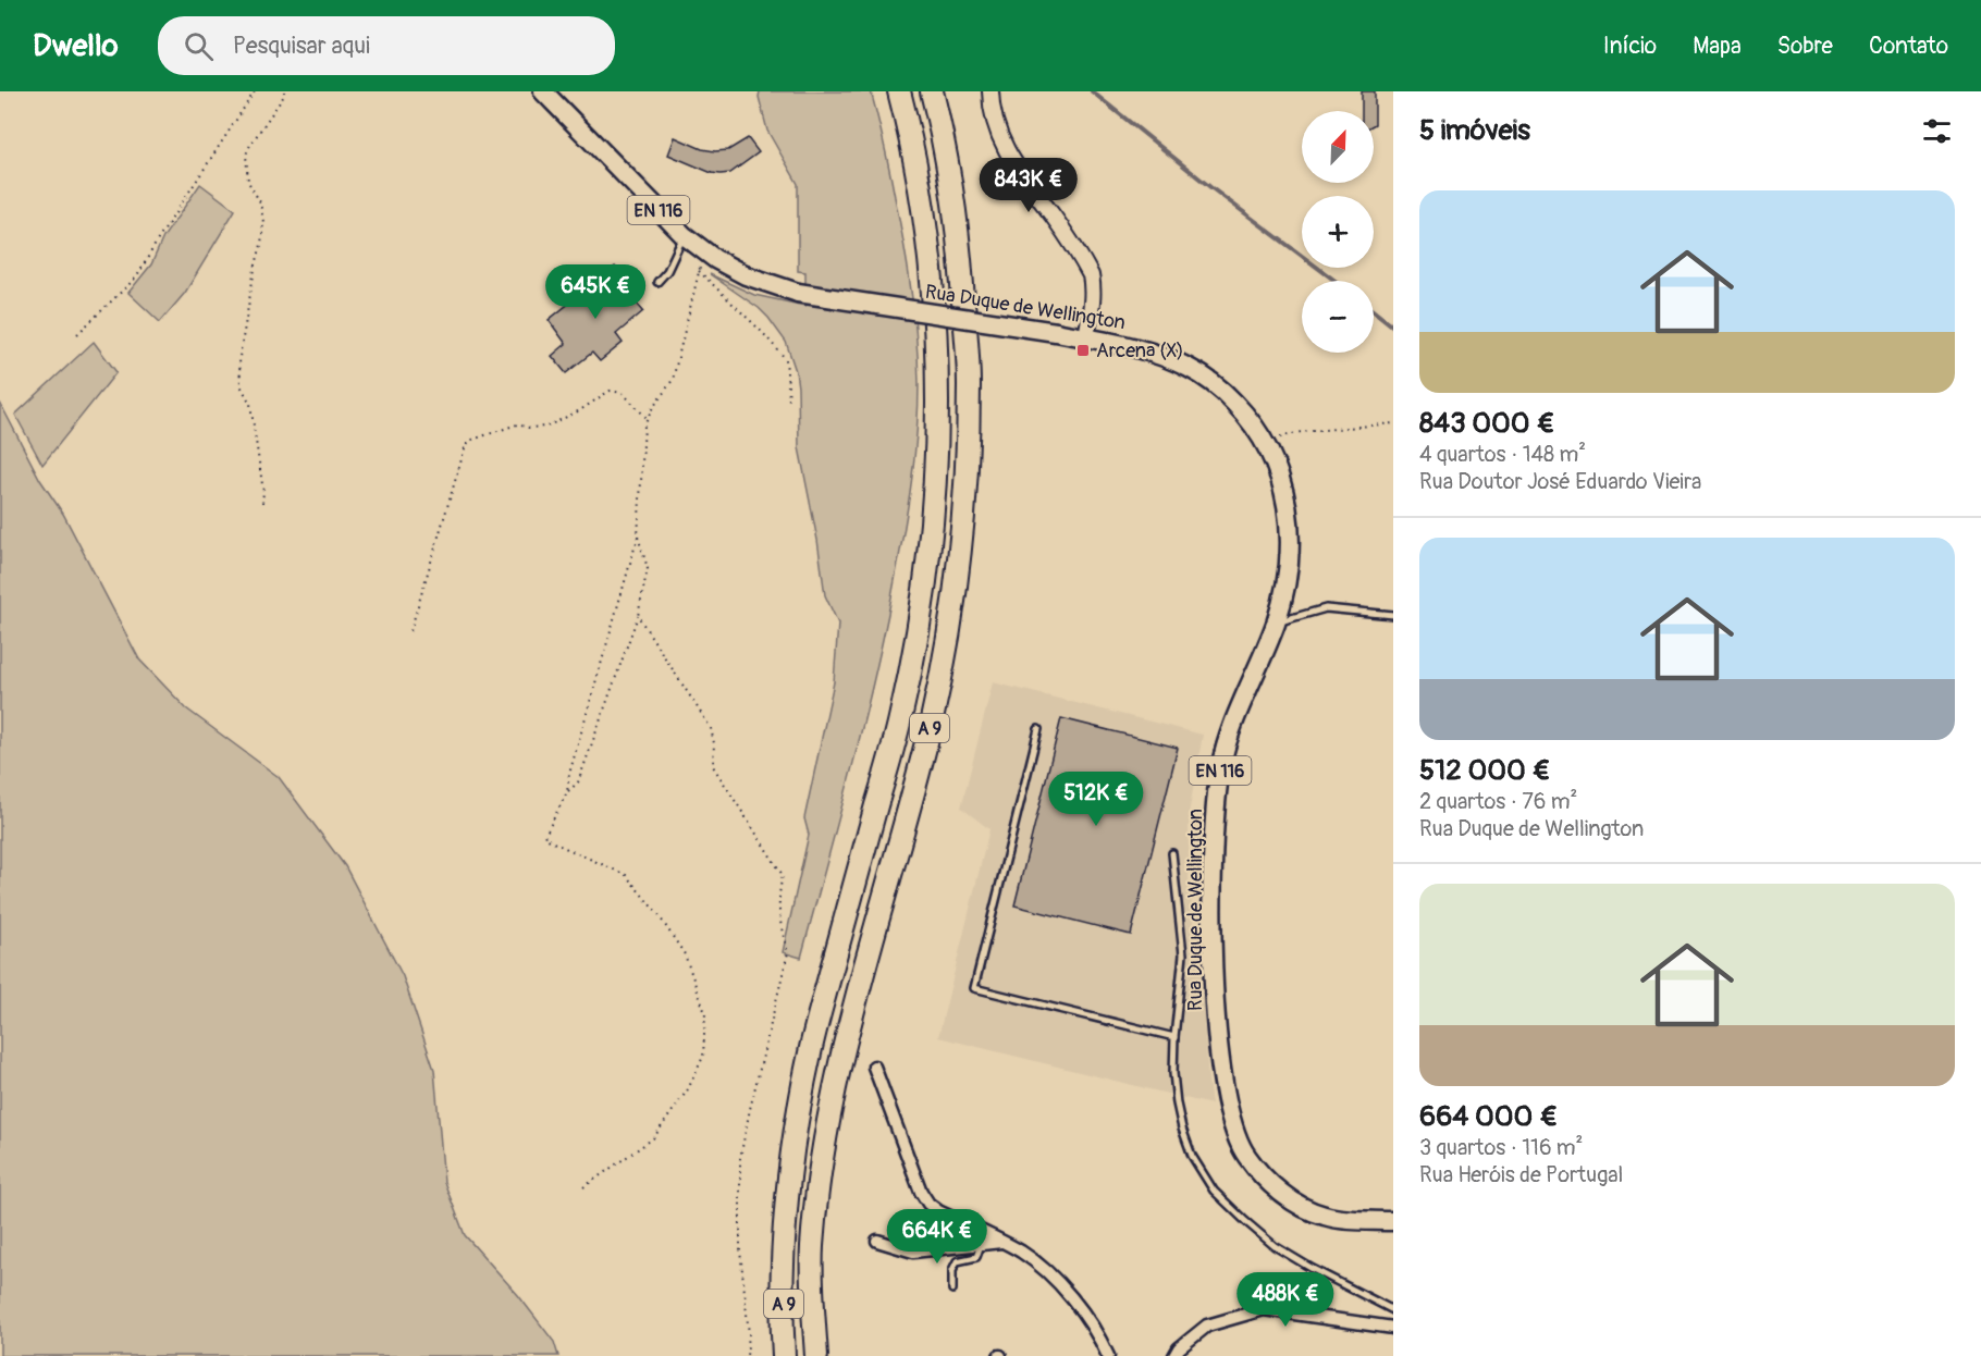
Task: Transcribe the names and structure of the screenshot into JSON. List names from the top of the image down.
{
  "streets": {
    "highway": ["A 9"],
    "main road": ["EN 116", "Rua Duque de Wellington"]
  },
  "places": {
    "transit": ["Arcena (X)"]
  },
  "north": "top right",
  "page": {
    "header": "Dwello",
    "search": "Pesquisar aqui",
    "nav": [
      "Início",
      "Mapa",
      "Sobre",
      "Contato"
    ],
    "heading": "5 imóveis",
    "map_buttons": ["+", "−"],
    "price": [
      "843K €",
      "645K €",
      "512K €",
      "664K €",
      "488K €"
    ],
    "list": [
      {
        "name": "843 000 €",
        "note": "4 quartos · 148 m² · Rua Doutor José Eduardo Vieira"
      },
      {
        "name": "512 000 €",
        "note": "2 quartos · 76 m² · Rua Duque de Wellington"
      },
      {
        "name": "664 000 €",
        "note": "3 quartos · 116 m² · Rua Heróis de Portugal"
      }
    ]
  }
}
